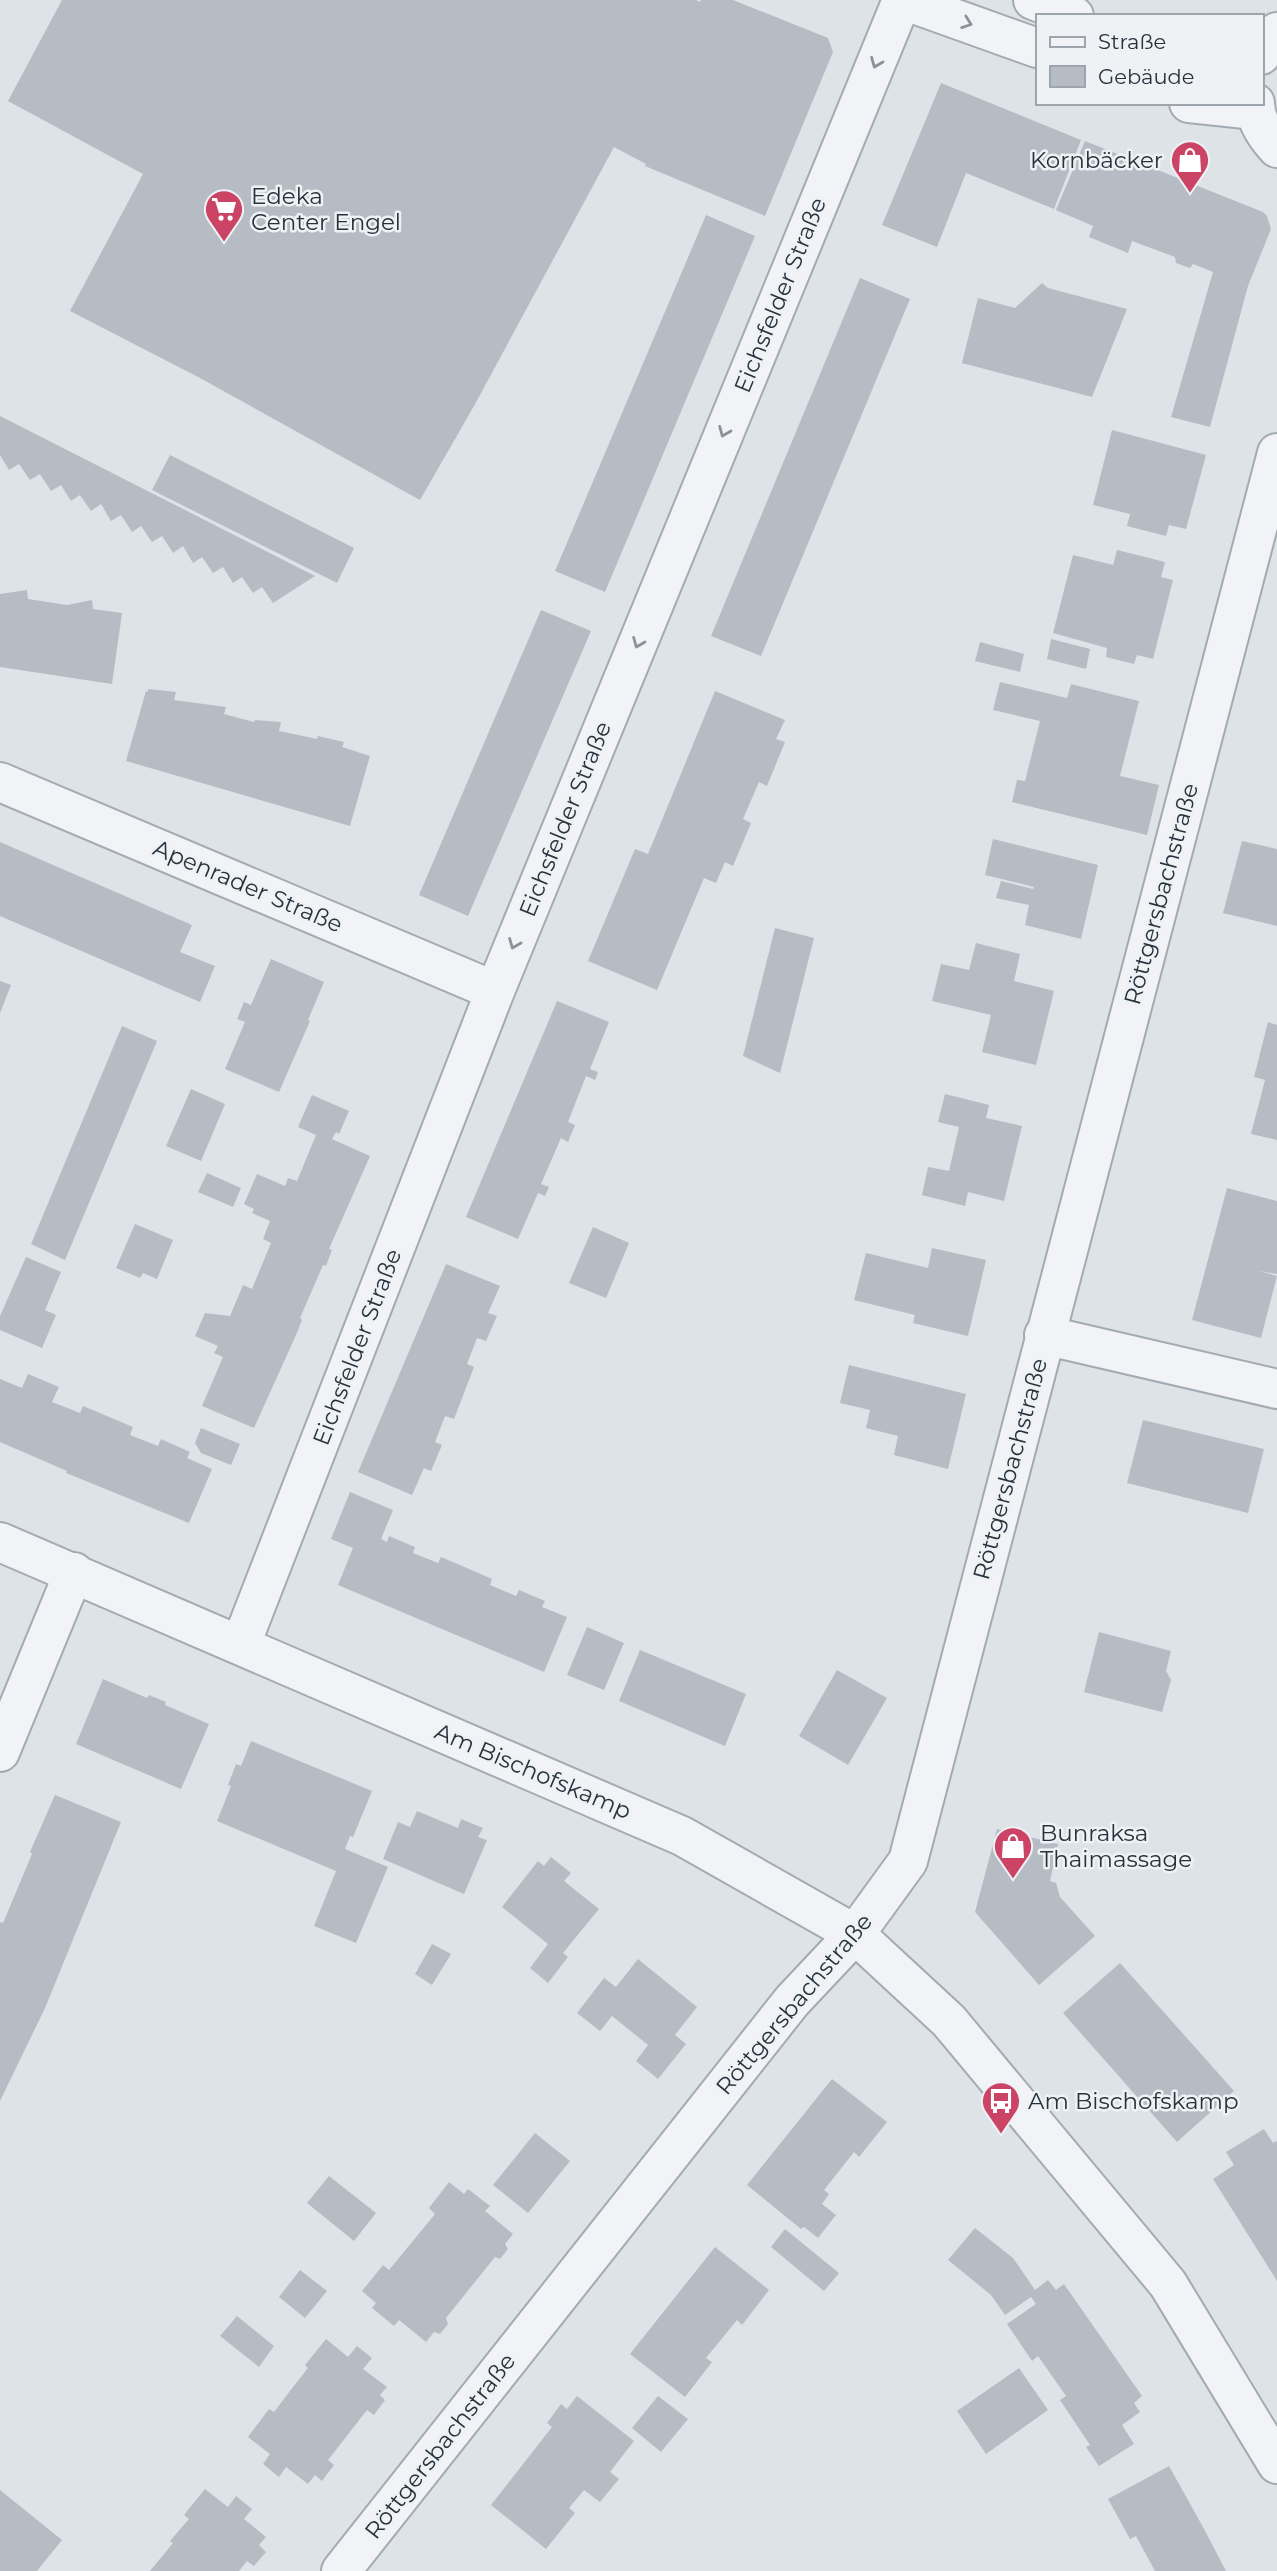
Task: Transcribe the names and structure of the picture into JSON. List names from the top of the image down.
{
  "streets": {
    "street": [
      "Eichsfelder Straße",
      "Apenrader Straße",
      "Röttgersbachstraße",
      "Am Bischofskamp"
    ]
  },
  "crossings": [
    ["Eichsfelder Straße", "Apenrader Straße"],
    ["Eichsfelder Straße", "Am Bischofskamp"],
    ["Röttgersbachstraße", "Am Bischofskamp"]
  ],
  "one_way": ["Eichsfelder Straße"],
  "places": {
    "shop": ["Kornbäcker", "Bunraksa Thaimassage"],
    "supermarket": ["Edeka Center Engel"],
    "bus stop": ["Am Bischofskamp"]
  },
  "legend": ["Straße", "Gebäude"]
}
